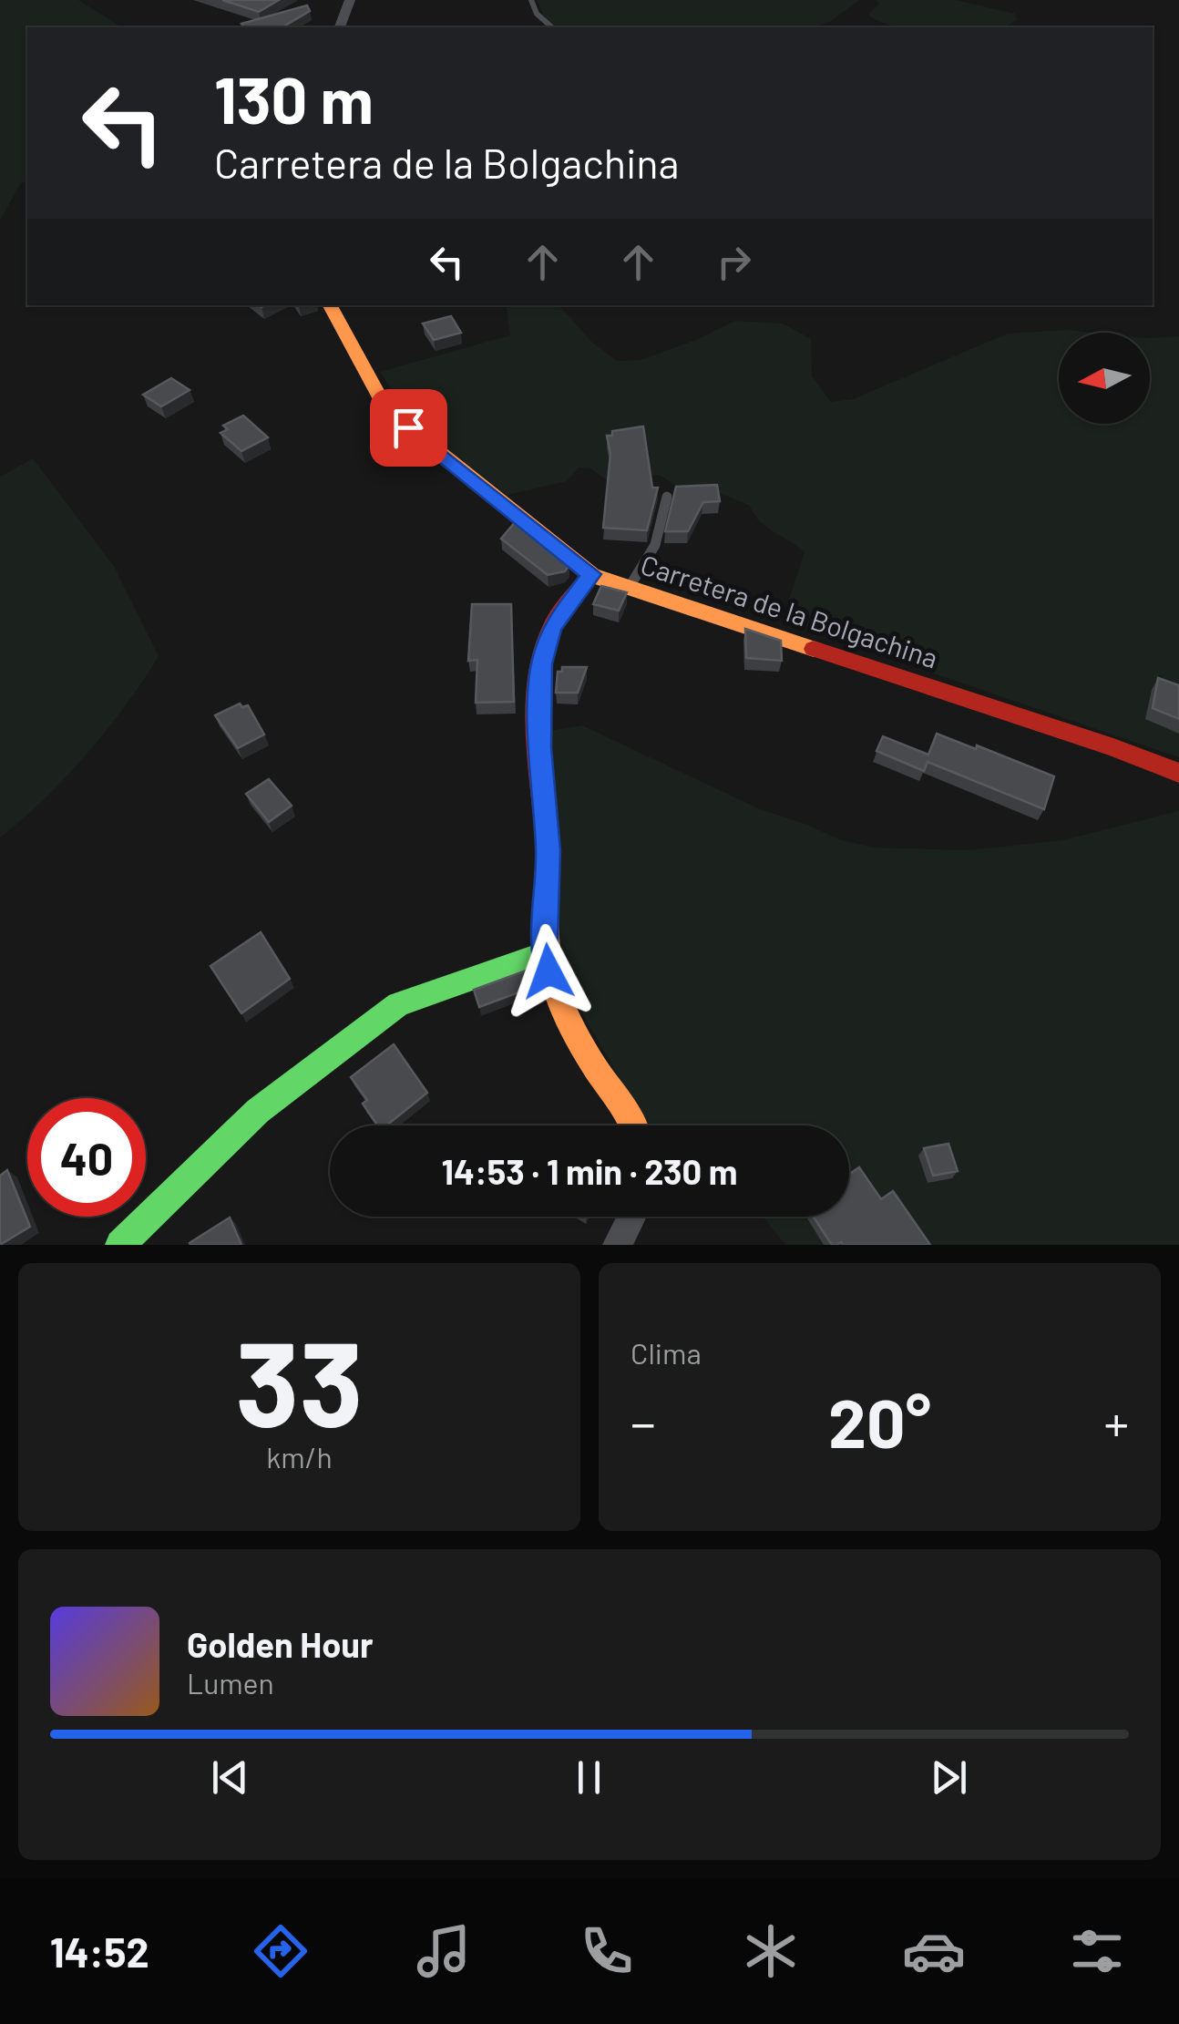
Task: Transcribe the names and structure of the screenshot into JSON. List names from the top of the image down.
{
  "streets": {
    "street": ["Carretera de la Bolgachina"]
  },
  "north": "left",
  "page": {
    "turn": ["130 m", "Carretera de la Bolgachina"],
    "limit": "40",
    "trip": "14:53 · 1 min · 230 m",
    "tile": [
      ["33", "km/h"],
      "Clima"
    ],
    "heat": ["−", "20°", "+"],
    "song": ["Golden Hour", "Lumen"],
    "tabs": "14:52"
  }
}
